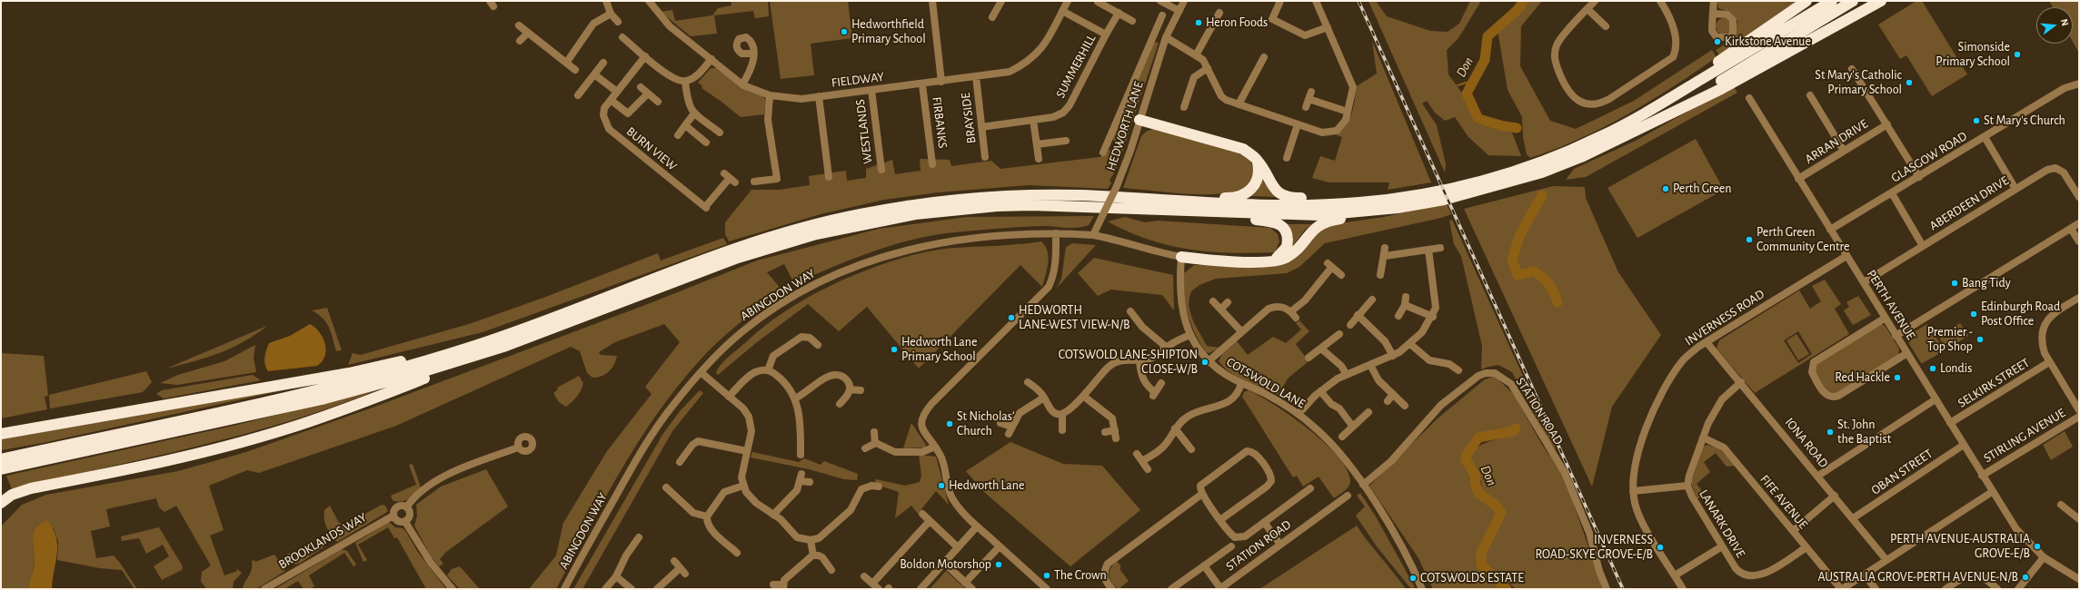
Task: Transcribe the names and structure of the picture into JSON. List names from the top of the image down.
{
  "streets": {
    "street": [
      "SUMMERHILL",
      "FIELDWAY",
      "BRAYSIDE",
      "FIRBANKS",
      "HEDWORTH LANE",
      "WESTLANDS",
      "ARRAN DRIVE",
      "BURN VIEW",
      "GLASGOW ROAD",
      "ABERDEEN DRIVE",
      "ABINGDON WAY",
      "PERTH AVENUE",
      "INVERNESS ROAD",
      "COTSWOLD LANE",
      "SELKIRK STREET",
      "STATION ROAD",
      "STIRLING AVENUE",
      "IONA ROAD",
      "OBAN STREET",
      "FIFE AVENUE",
      "LANARK DRIVE",
      "BROOKLANDS WAY"
    ]
  },
  "crossings": [
    ["SUMMERHILL", "FIELDWAY"],
    ["SUMMERHILL", "BRAYSIDE"],
    ["FIELDWAY", "BRAYSIDE"],
    ["FIELDWAY", "FIRBANKS"],
    ["FIELDWAY", "WESTLANDS"],
    ["HEDWORTH LANE", "ABINGDON WAY"],
    ["ARRAN DRIVE", "PERTH AVENUE"],
    ["GLASGOW ROAD", "PERTH AVENUE"],
    ["ABERDEEN DRIVE", "PERTH AVENUE"],
    ["ABINGDON WAY", "COTSWOLD LANE"],
    ["PERTH AVENUE", "INVERNESS ROAD"],
    ["PERTH AVENUE", "SELKIRK STREET"],
    ["PERTH AVENUE", "STIRLING AVENUE"],
    ["PERTH AVENUE", "OBAN STREET"],
    ["INVERNESS ROAD", "IONA ROAD"],
    ["COTSWOLD LANE", "STATION ROAD"],
    ["IONA ROAD", "OBAN STREET"],
    ["IONA ROAD", "LANARK DRIVE"],
    ["FIFE AVENUE", "LANARK DRIVE"]
  ],
  "water": ["Don"],
  "places": [
    "Heron Foods",
    "Hedworthfield Primary School",
    "Kirkstone Avenue",
    "Simonside Primary School",
    "St Mary's Catholic Primary School",
    "St Mary's Church",
    "Perth Green",
    "Perth Green Community Centre",
    "Bang Tidy",
    "Edinburgh Road Post Office",
    "HEDWORTH LANE-WEST VIEW-N/B",
    "Premier - Top Shop",
    "Hedworth Lane Primary School",
    "COTSWOLD LANE-SHIPTON CLOSE-W/B",
    "Londis",
    "Red Hackle",
    "St Nicholas’ Church",
    "St. John the Baptist",
    "Hedworth Lane",
    "PERTH AVENUE-AUSTRALIA GROVE-E/B",
    "INVERNESS ROAD-SKYE GROVE-E/B",
    "Boldon Motorshop",
    "The Crown",
    "AUSTRALIA GROVE-PERTH AVENUE-N/B",
    "COTSWOLDS ESTATE"
  ],
  "north": "right"
}
